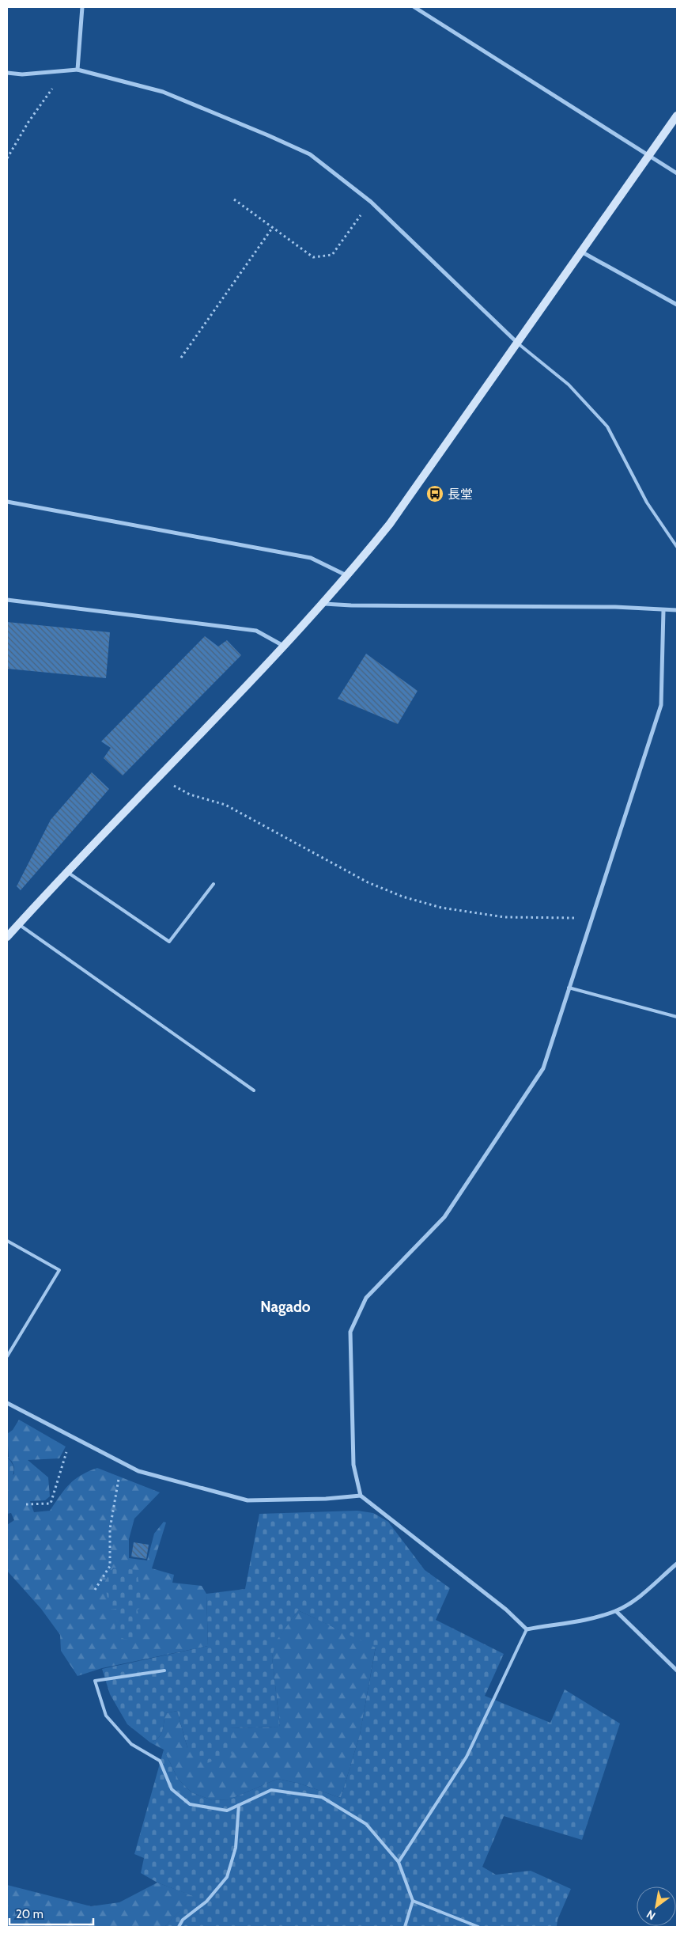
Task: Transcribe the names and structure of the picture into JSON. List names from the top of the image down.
{
  "districts": ["Nagado"],
  "places": {
    "bus stop": ["長堂"]
  },
  "scale_bar": "20 m",
  "north": "bottom left"
}
